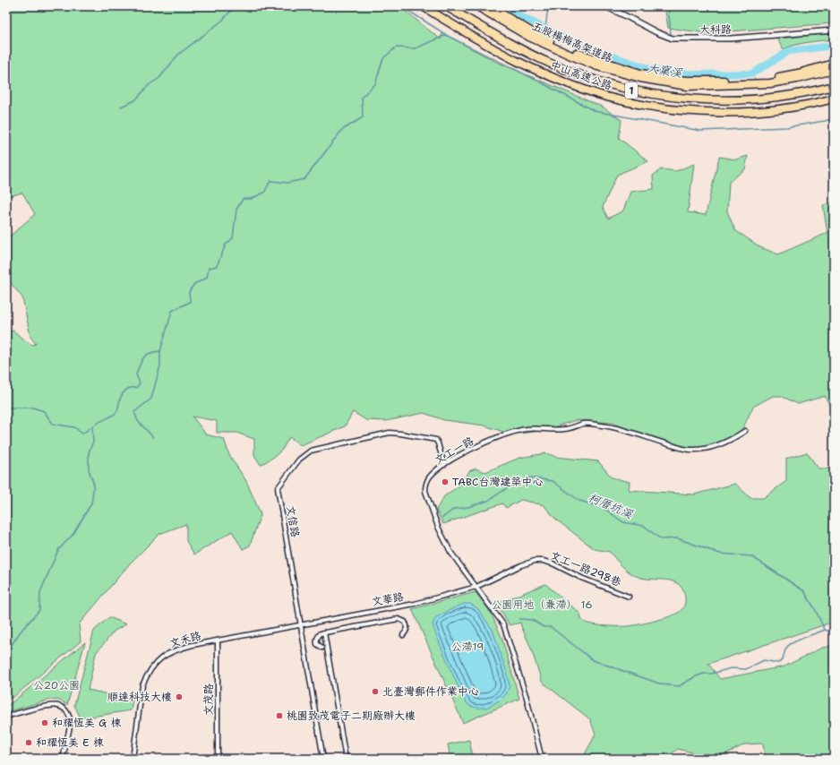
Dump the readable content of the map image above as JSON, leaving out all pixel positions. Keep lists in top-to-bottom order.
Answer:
{
  "streets": {
    "highway": ["五股楊梅高架道路", "中山高速公路", "1"],
    "street": [
      "大科路",
      "文工一路",
      "文信路",
      "文工一路298巷",
      "文華路",
      "文禾路",
      "文茂路"
    ]
  },
  "crossings": [
    ["文工一路", "文信路"],
    ["文工一路", "文工一路298巷"],
    ["文工一路", "文華路"],
    ["文信路", "文華路"],
    ["文信路", "文禾路"],
    ["文工一路298巷", "文華路"],
    ["文華路", "文禾路"],
    ["文禾路", "文茂路"]
  ],
  "water": ["大窠溪", "柯厝坑溪"],
  "parks": ["公園用地（兼滯） 16", "公滯19", "公20公園"],
  "places": [
    "TABC台灣建築中心",
    "北臺灣郵件作業中心",
    "順達科技大樓",
    "桃園致茂電子二期廠辦大樓",
    "和耀恆美 G 棟",
    "和耀恆美 E 棟"
  ]
}
